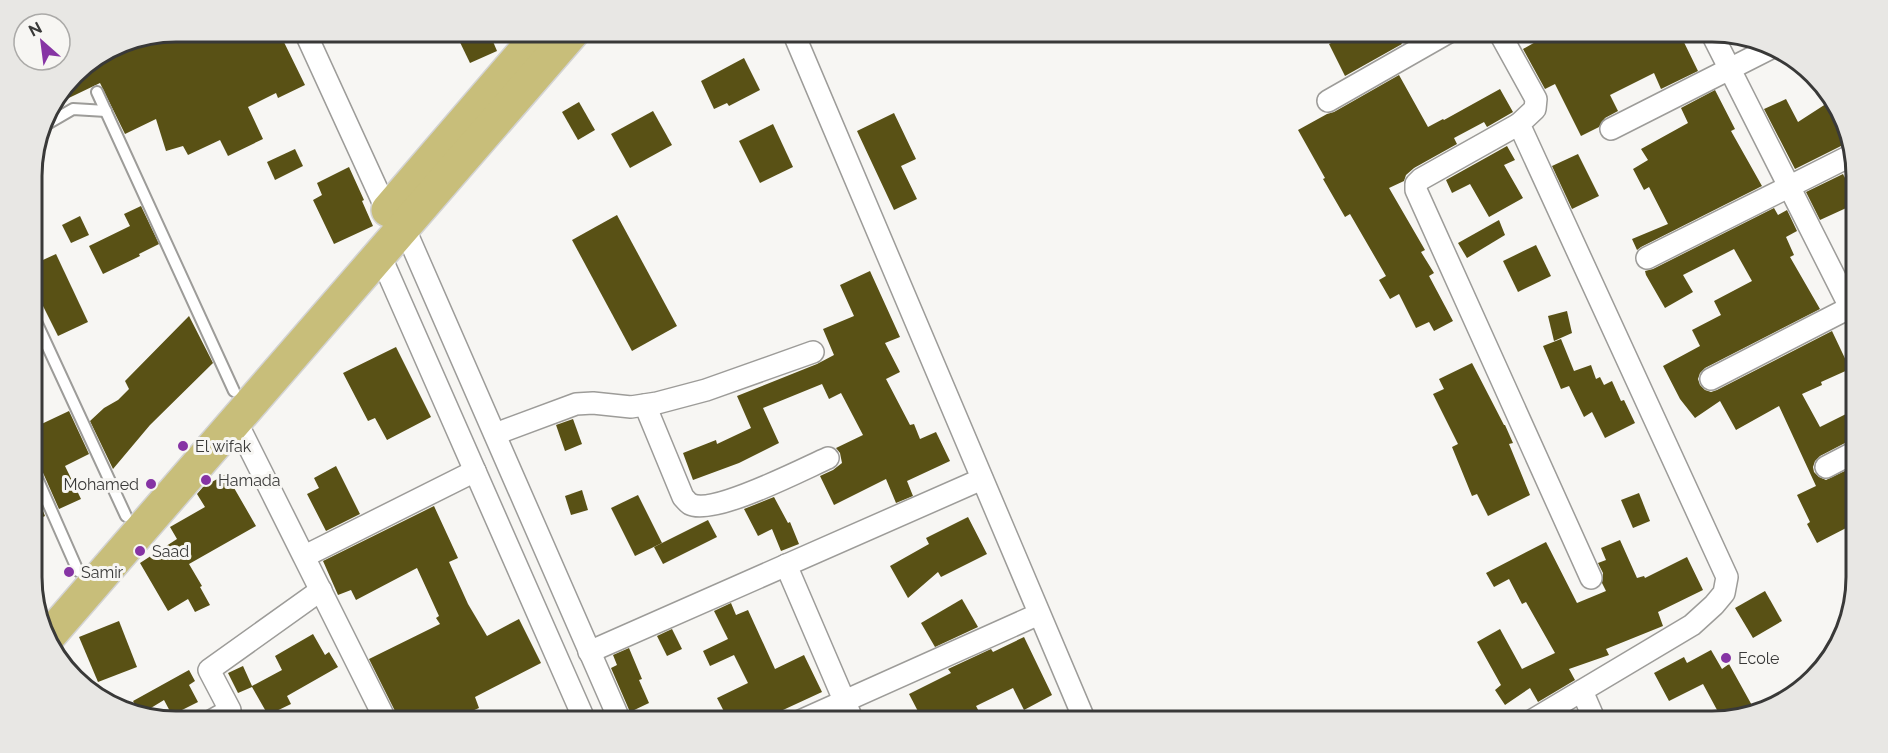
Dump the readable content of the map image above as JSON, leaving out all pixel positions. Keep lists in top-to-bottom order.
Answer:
{
  "places": [
    "El wifak",
    "Hamada",
    "Mohamed",
    "Saad",
    "Samir",
    "Ecole"
  ],
  "north": "top left"
}
